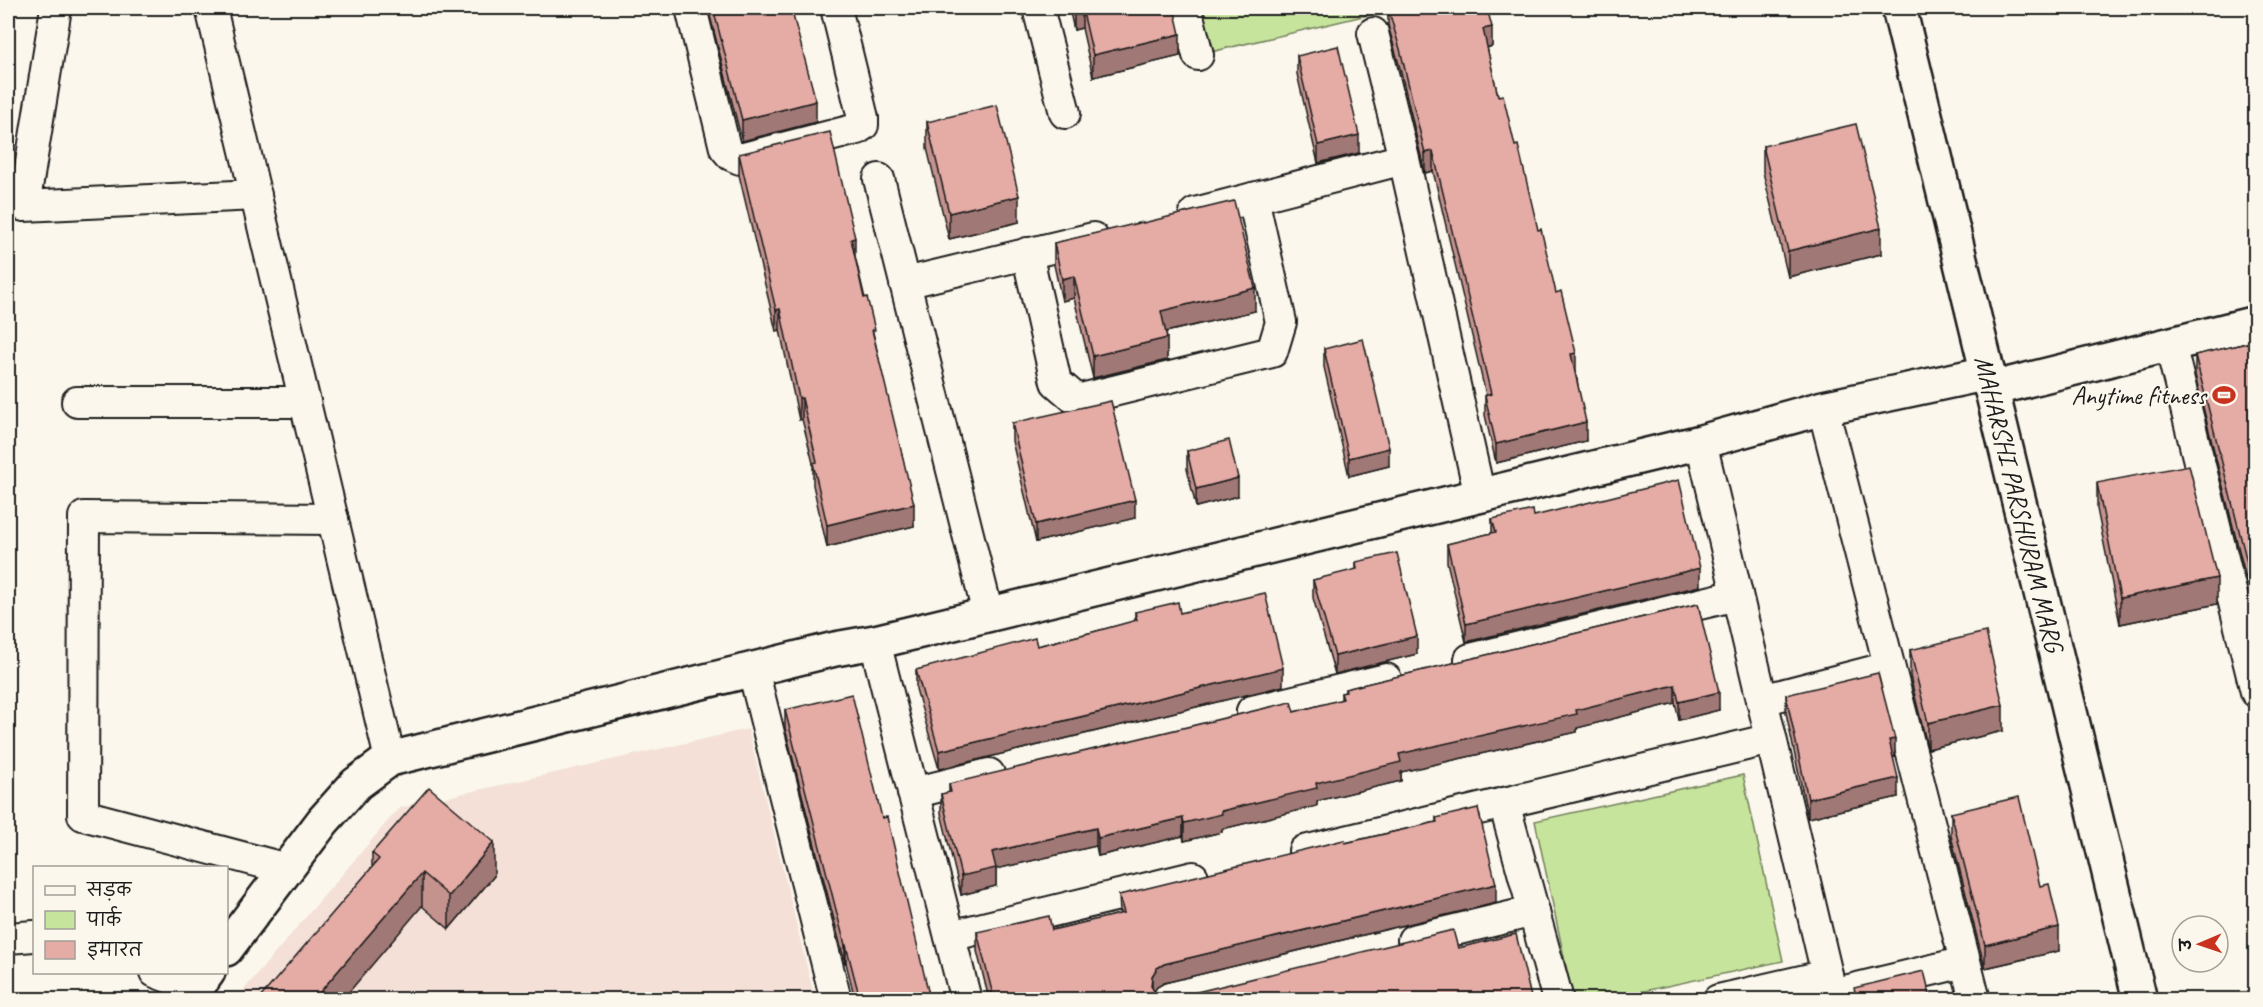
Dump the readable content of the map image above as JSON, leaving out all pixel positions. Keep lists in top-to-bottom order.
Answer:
{
  "streets": {
    "street": ["MAHARSHI PARSHURAM MARG"]
  },
  "places": {
    "sports": ["Anytime fitness"]
  },
  "legend": ["सड़क", "पार्क", "इमारत"],
  "north": "left"
}
